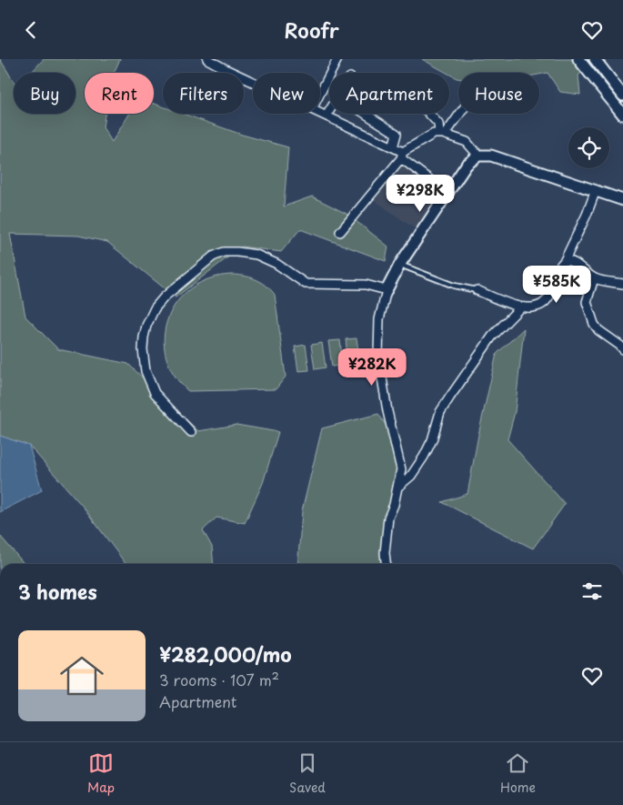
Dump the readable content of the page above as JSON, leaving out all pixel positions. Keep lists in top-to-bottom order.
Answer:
{
  "page": {
    "header": "Roofr",
    "chip": [
      "Buy",
      "Rent",
      "Filters",
      "New",
      "Apartment",
      "House"
    ],
    "price": ["¥298K", "¥585K", "¥282K"],
    "heading": "3 homes",
    "list": [
      {
        "name": "¥282,000/mo",
        "note": "3 rooms · 107 m² · Apartment"
      }
    ],
    "tabs": ["Map", "Saved", "Home"]
  }
}
